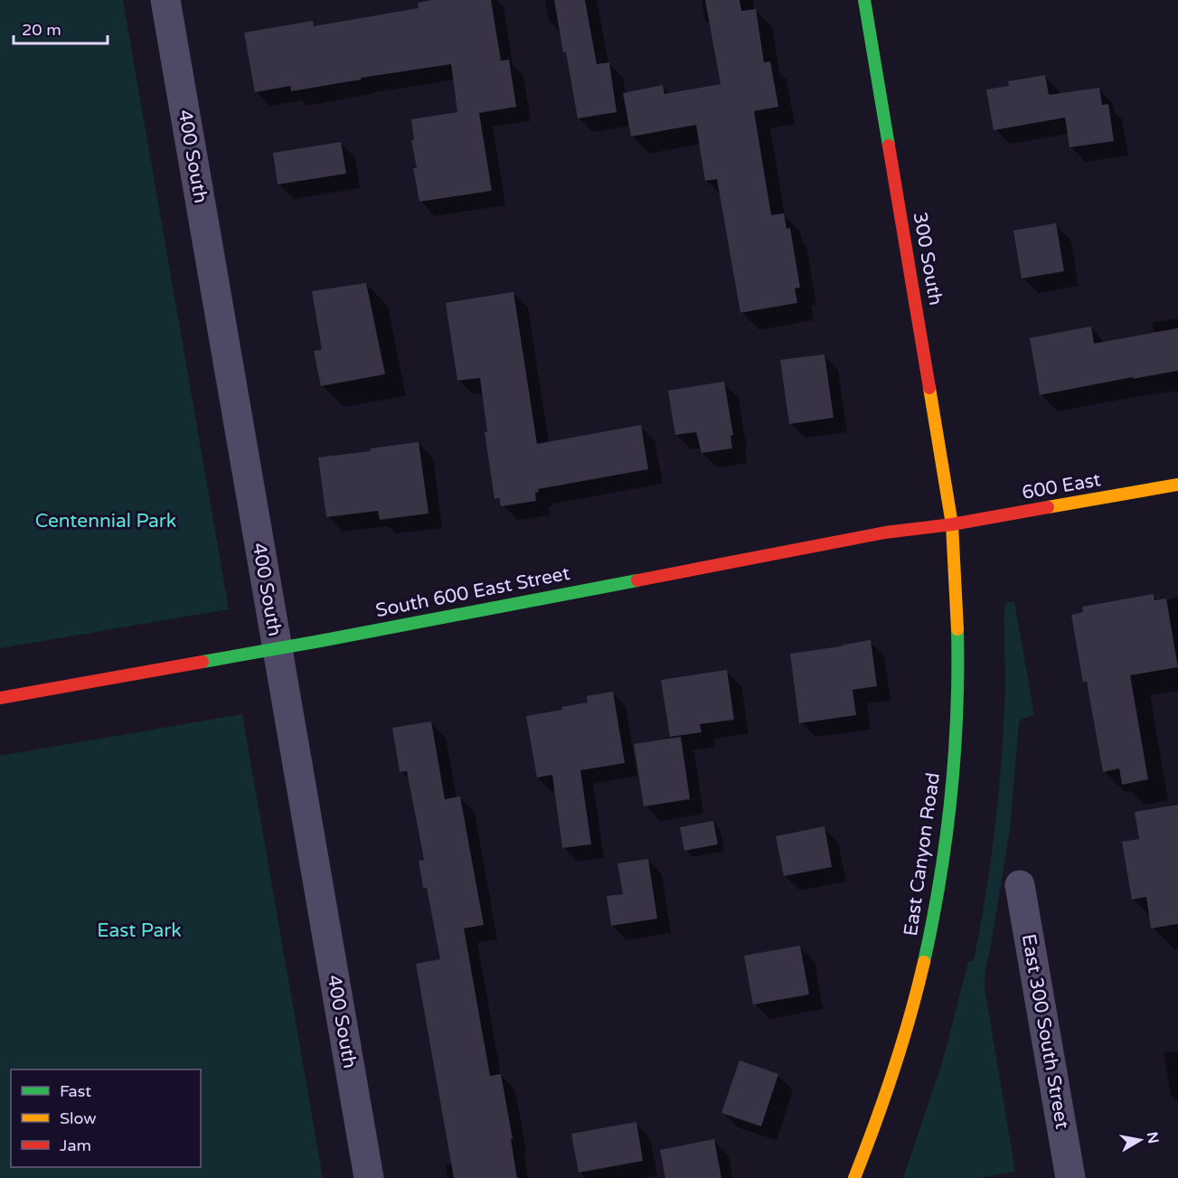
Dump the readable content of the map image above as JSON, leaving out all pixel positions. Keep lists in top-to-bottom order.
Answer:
{
  "streets": {
    "street": [
      "400 South",
      "300 South",
      "600 East",
      "South 600 East Street",
      "East Canyon Road",
      "East 300 South Street"
    ]
  },
  "crossings": [
    ["400 South", "South 600 East Street"],
    ["300 South", "600 East"],
    ["300 South", "South 600 East Street"],
    ["300 South", "East Canyon Road"],
    ["600 East", "South 600 East Street"],
    ["600 East", "East Canyon Road"],
    ["South 600 East Street", "East Canyon Road"]
  ],
  "parks": ["Centennial Park", "East Park"],
  "legend": ["Fast", "Slow", "Jam"],
  "scale_bar": "20 m",
  "north": "right"
}
